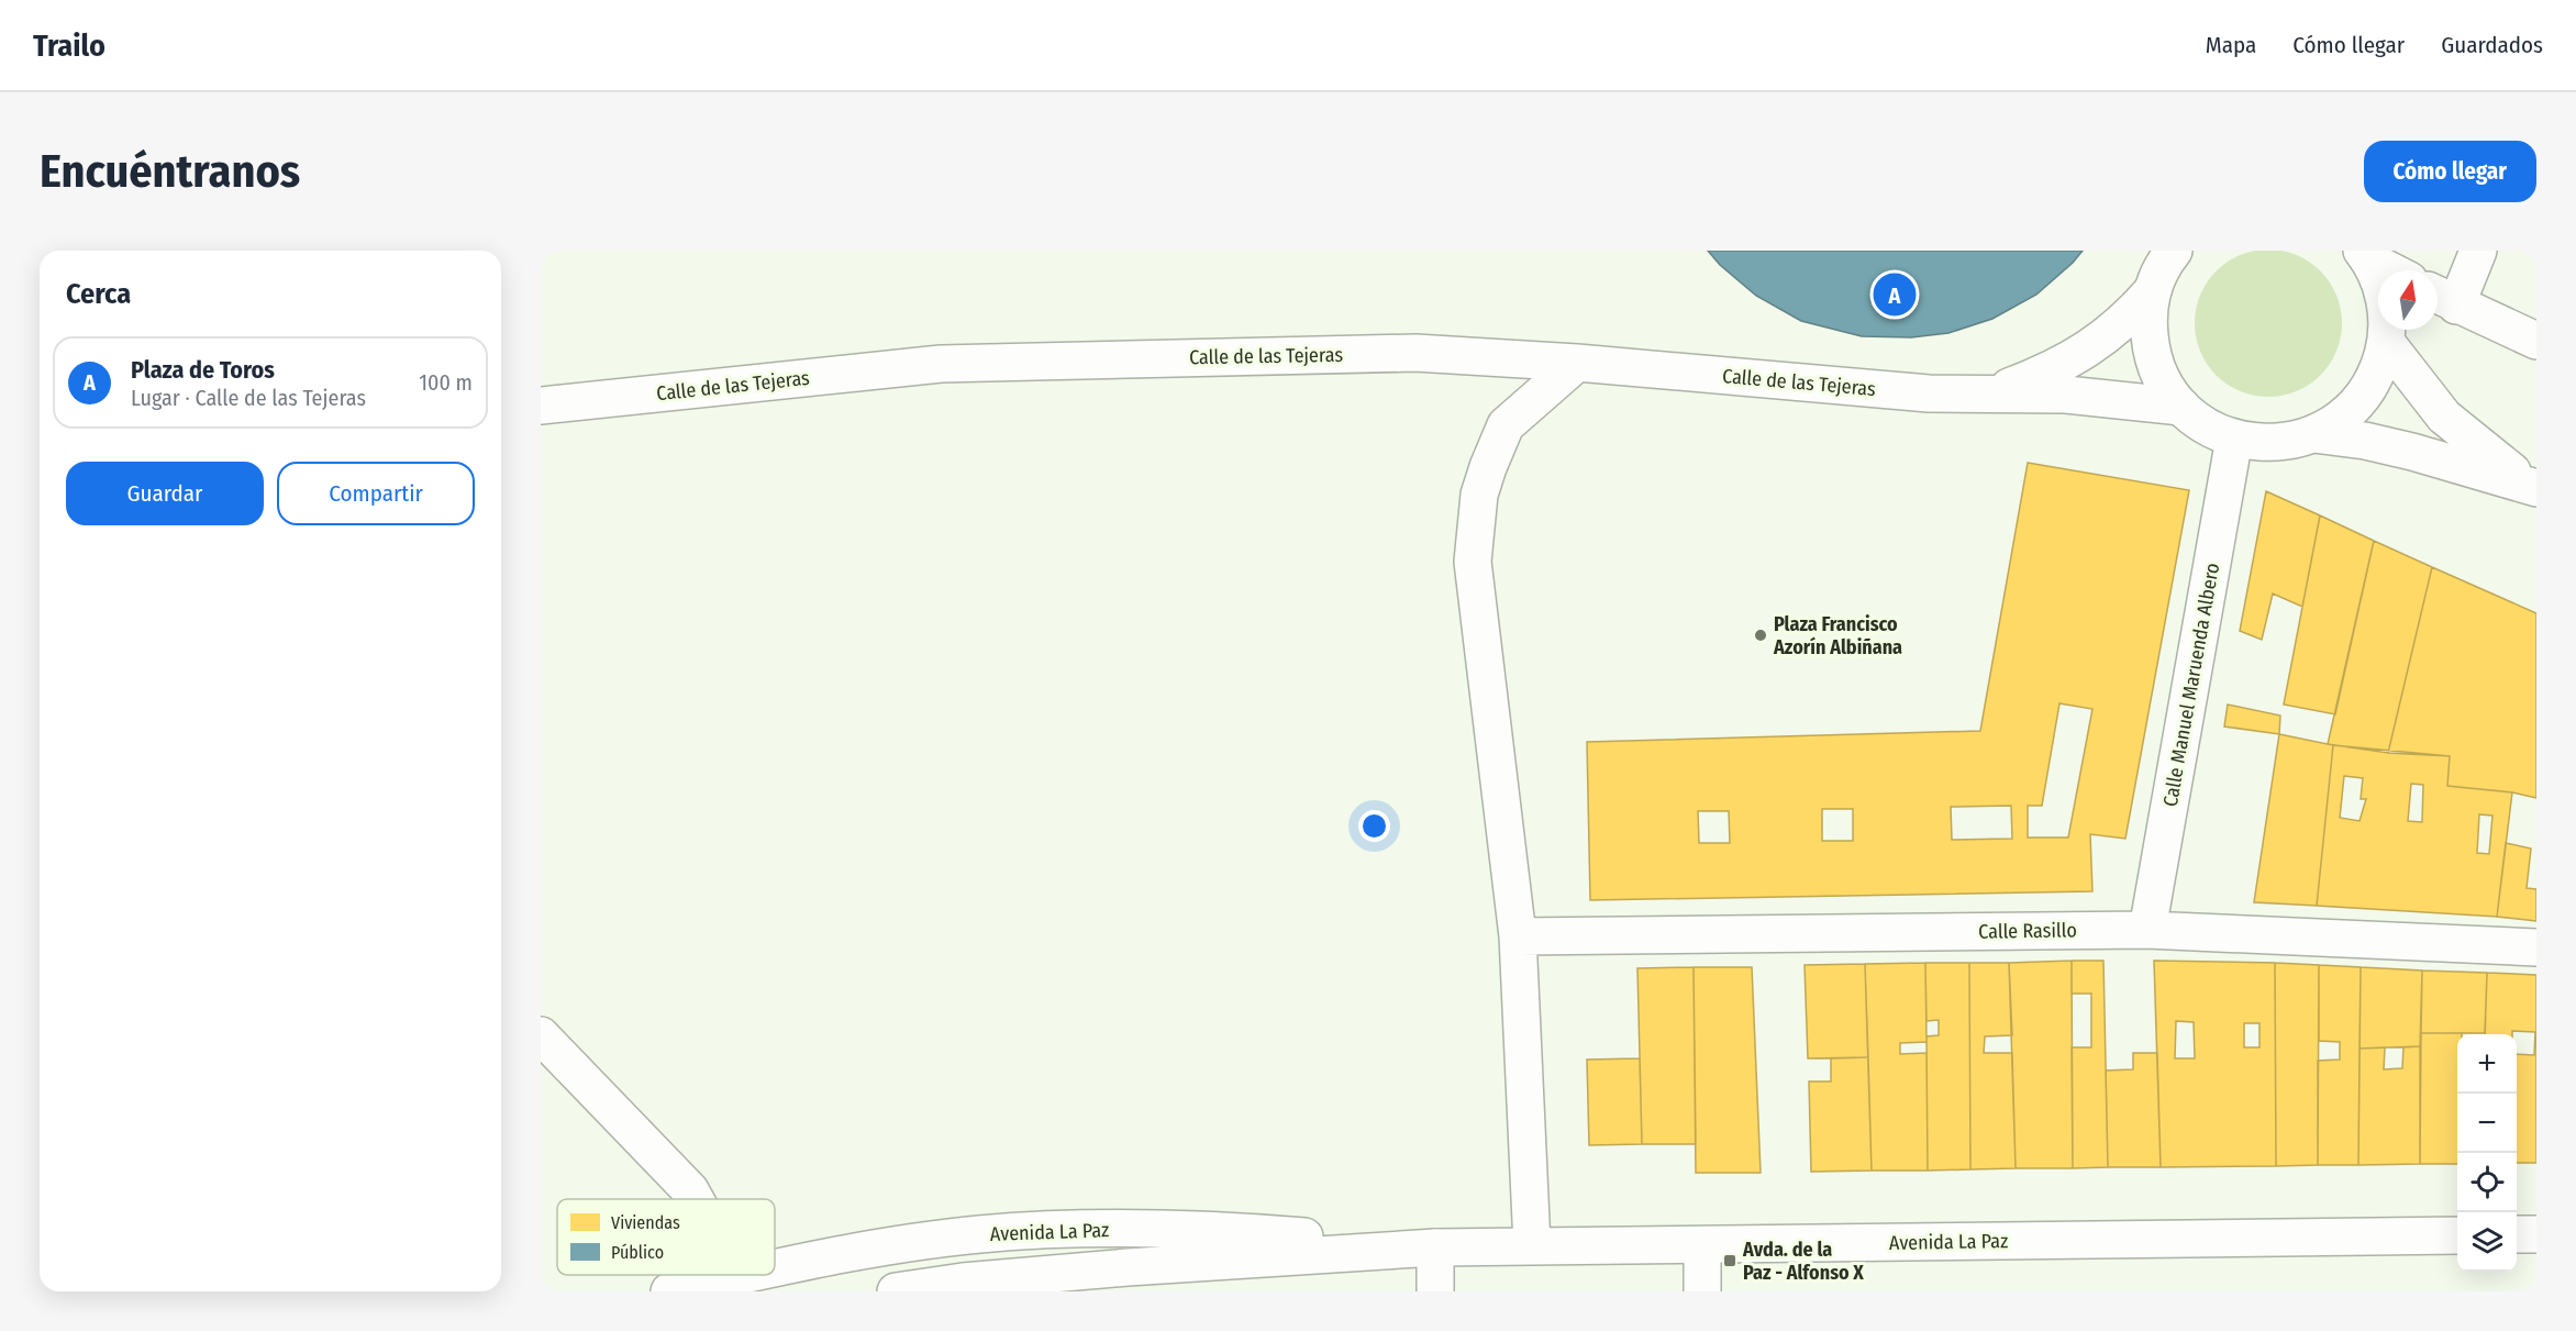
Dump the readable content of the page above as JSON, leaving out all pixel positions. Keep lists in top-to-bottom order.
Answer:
{
  "streets": {
    "street": [
      "Calle de las Tejeras",
      "Calle Manuel Maruenda Albero",
      "Calle Rasillo",
      "Avenida La Paz"
    ]
  },
  "crossings": [
    ["Calle Manuel Maruenda Albero", "Calle Rasillo"]
  ],
  "places": {
    "other": ["Plaza Francisco Azorín Albiñana"],
    "transit": ["Avda. de la Paz - Alfonso X"]
  },
  "legend": ["Viviendas", "Público"],
  "north": "top",
  "page": {
    "header": "Trailo",
    "nav": ["Mapa", "Cómo llegar", "Guardados"],
    "buttons": [
      "Cómo llegar",
      ["Guardar", "Compartir"]
    ],
    "title": "Encuéntranos",
    "heading": "Cerca",
    "pins": "A",
    "list": [
      {
        "mark": "A",
        "name": "Plaza de Toros",
        "note": "Lugar · Calle de las Tejeras",
        "value": "100 m"
      }
    ],
    "map_buttons": ["+", "−"]
  }
}
